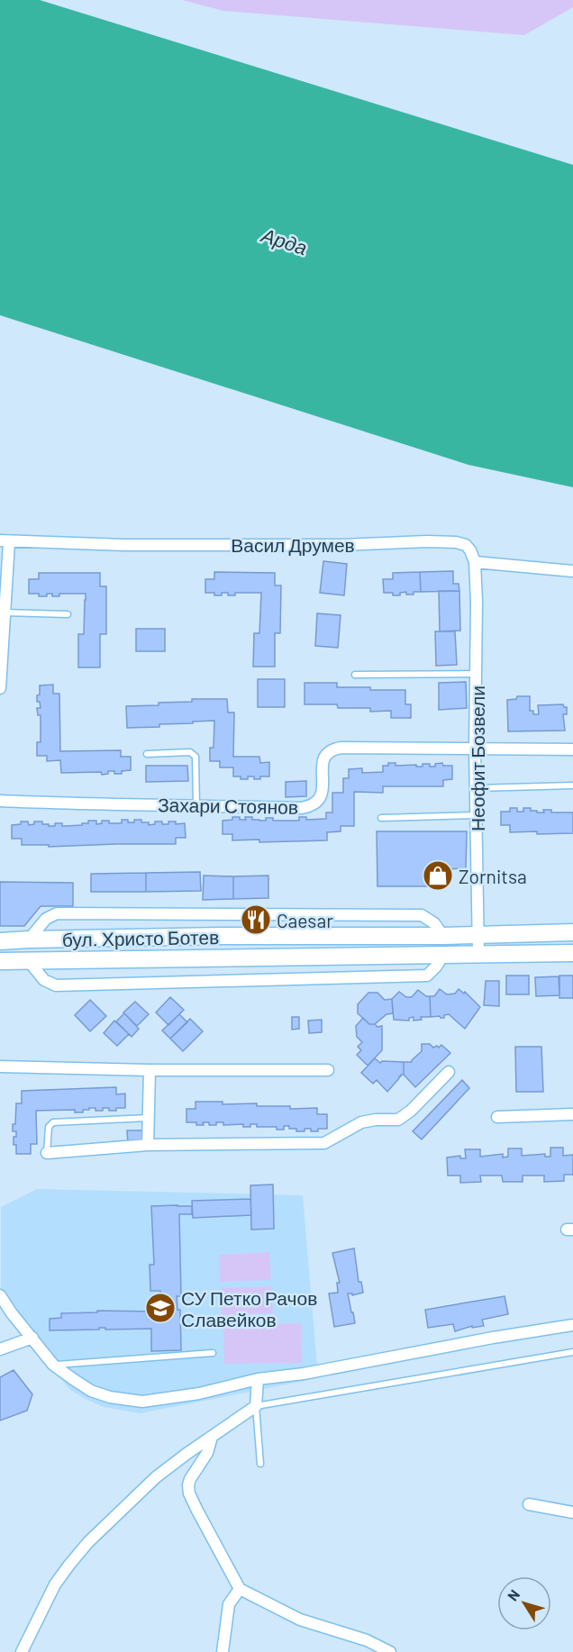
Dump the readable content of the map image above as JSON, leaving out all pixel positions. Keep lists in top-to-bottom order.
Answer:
{
  "streets": {
    "main road": ["бул. Христо Ботев"],
    "street": ["Васил Друмев", "Неофит Бозвели", "Захари Стоянов"]
  },
  "crossings": [
    ["Васил Друмев", "Неофит Бозвели"],
    ["Неофит Бозвели", "Захари Стоянов"],
    ["Неофит Бозвели", "бул. Христо Ботев"]
  ],
  "water": ["Арда"],
  "places": {
    "shop": ["Zornitsa"],
    "restaurant": ["Caesar"],
    "school or university": ["СУ Петко Рачов Славейков"]
  },
  "north": "top left"
}
